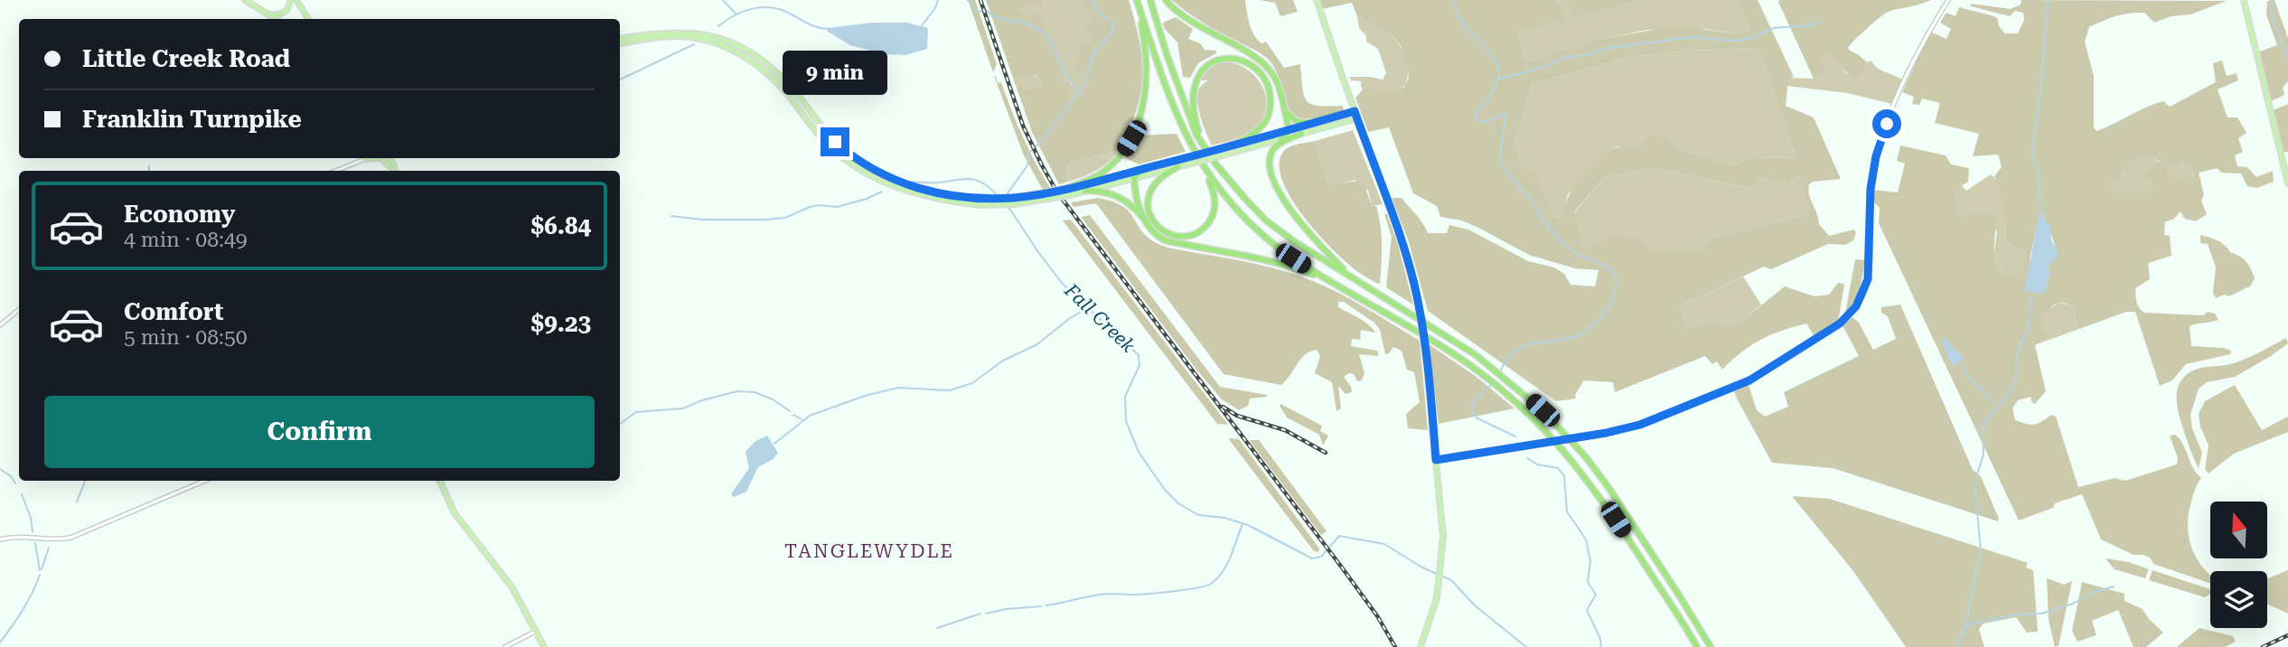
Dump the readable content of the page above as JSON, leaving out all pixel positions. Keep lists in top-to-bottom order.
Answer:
{
  "districts": ["TANGLEWYDLE"],
  "water": ["Fall Creek"],
  "north": "top",
  "page": {
    "banner": ["Little Creek Road", "Franklin Turnpike"],
    "bubble": "9 min",
    "list": [
      {
        "name": "Economy",
        "note": "4 min · 08:49",
        "value": "$6.84"
      },
      {
        "name": "Comfort",
        "note": "5 min · 08:50",
        "value": "$9.23"
      }
    ],
    "buttons": "Confirm"
  }
}
